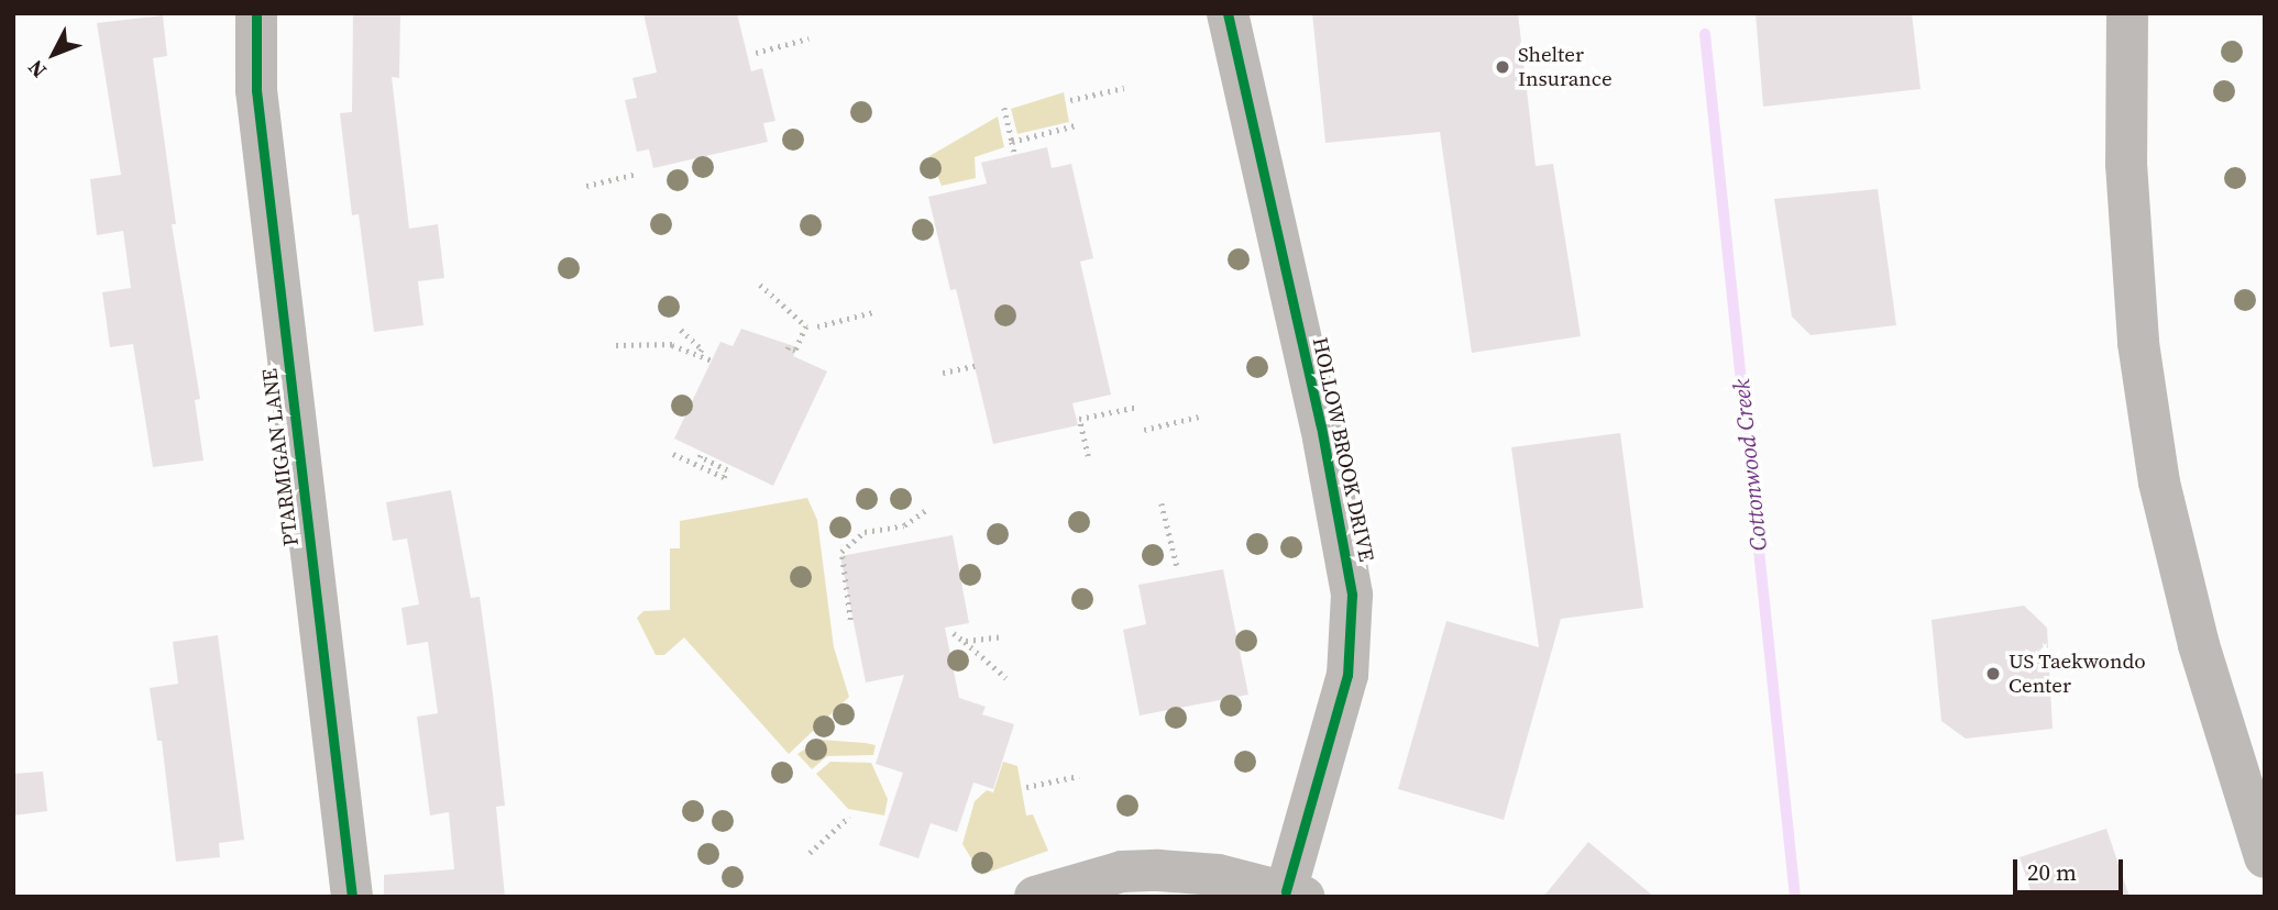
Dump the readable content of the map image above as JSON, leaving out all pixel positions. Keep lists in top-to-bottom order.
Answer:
{
  "streets": {
    "main road": ["HOLLOW BROOK DRIVE", "PTARMIGAN LANE"]
  },
  "water": ["Cottonwood Creek"],
  "places": ["Shelter Insurance", "US Taekwondo Center"],
  "scale_bar": "20 m",
  "north": "bottom left"
}
